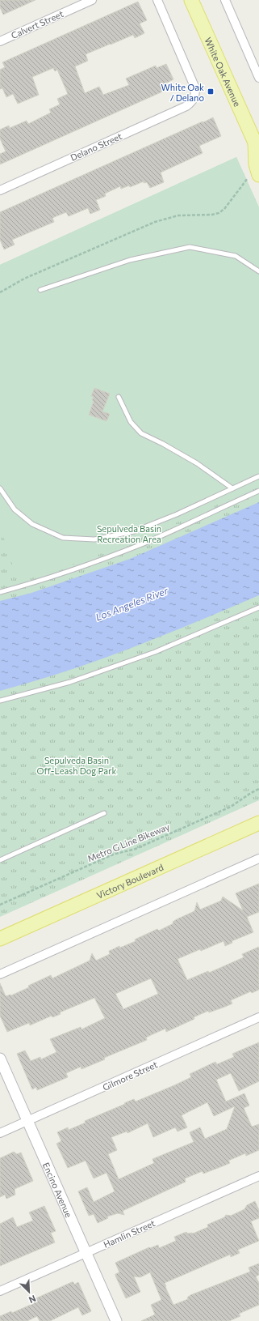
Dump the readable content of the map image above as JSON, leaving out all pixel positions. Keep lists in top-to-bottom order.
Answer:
{
  "streets": {
    "main road": ["White Oak Avenue", "Victory Boulevard"],
    "street": [
      "Calvert Street",
      "Delano Street",
      "Gilmore Street",
      "Encino Avenue",
      "Hamlin Street"
    ],
    "path": ["Metro G Line Bikeway"]
  },
  "crossings": [
    ["Gilmore Street", "Encino Avenue"],
    ["Encino Avenue", "Hamlin Street"]
  ],
  "water": ["Los Angeles River"],
  "parks": ["Sepulveda Basin Recreation Area", "Sepulveda Basin Off-Leash Dog Park"],
  "places": {
    "transit": ["White Oak / Delano"]
  },
  "north": "bottom right"
}
